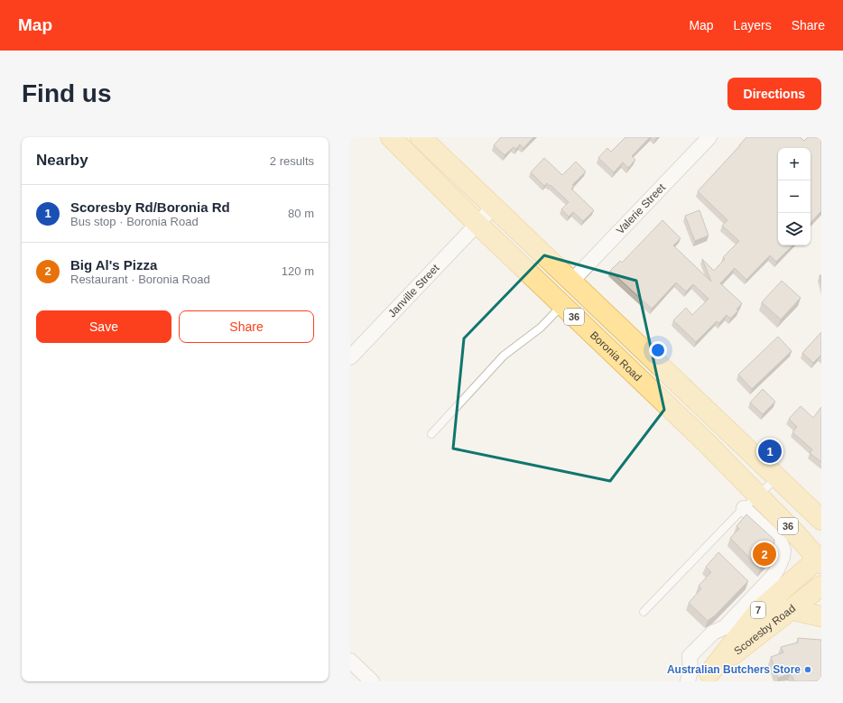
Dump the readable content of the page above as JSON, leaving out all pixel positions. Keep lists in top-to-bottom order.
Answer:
{
  "streets": {
    "main road": [
      "36",
      "Boronia Road",
      "7",
      "Scoresby Road"
    ],
    "street": ["Valerie Street", "Janville Street"]
  },
  "crossings": [
    ["Valerie Street", "36"],
    ["Janville Street", "36"],
    ["Janville Street", "Boronia Road"],
    ["Boronia Road", "Scoresby Road"]
  ],
  "places": ["Australian Butchers Store"],
  "page": {
    "header": "Map",
    "nav": ["Map", "Layers", "Share"],
    "buttons": [
      "Directions",
      ["Save", "Share"]
    ],
    "title": "Find us",
    "heading": ["Nearby", "2 results"],
    "map_buttons": ["+", "−"],
    "list": [
      {
        "mark": "1",
        "name": "Scoresby Rd/Boronia Rd",
        "note": "Bus stop · Boronia Road",
        "value": "80 m"
      },
      {
        "mark": "2",
        "name": "Big Al's Pizza",
        "note": "Restaurant · Boronia Road",
        "value": "120 m"
      }
    ],
    "pins": ["1", "2"]
  }
}
